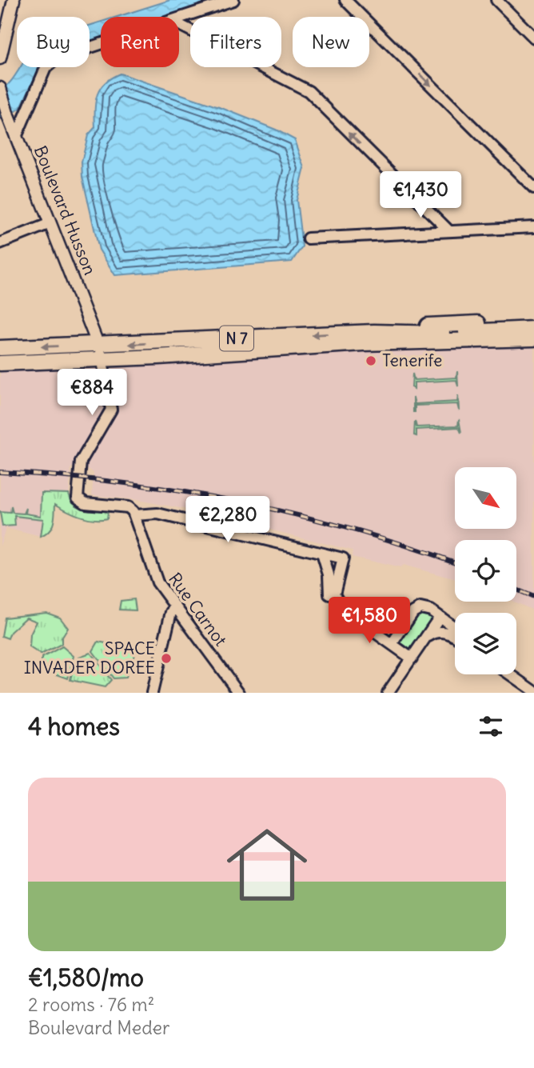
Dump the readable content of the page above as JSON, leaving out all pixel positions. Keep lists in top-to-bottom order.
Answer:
{
  "streets": {
    "main road": ["N 7"],
    "street": ["Boulevard Husson", "Rue Carnot"]
  },
  "crossings": [
    ["Boulevard Husson", "N 7"]
  ],
  "places": ["Tenerife", "SPACE INVADER DOREE"],
  "north": "bottom right",
  "page": {
    "chip": [
      "Buy",
      "Rent",
      "Filters",
      "New"
    ],
    "price": [
      "€1,430",
      "€884",
      "€2,280",
      "€1,580"
    ],
    "heading": "4 homes",
    "list": [
      {
        "name": "€1,580/mo",
        "note": "2 rooms · 76 m² · Boulevard Meder"
      }
    ]
  }
}
